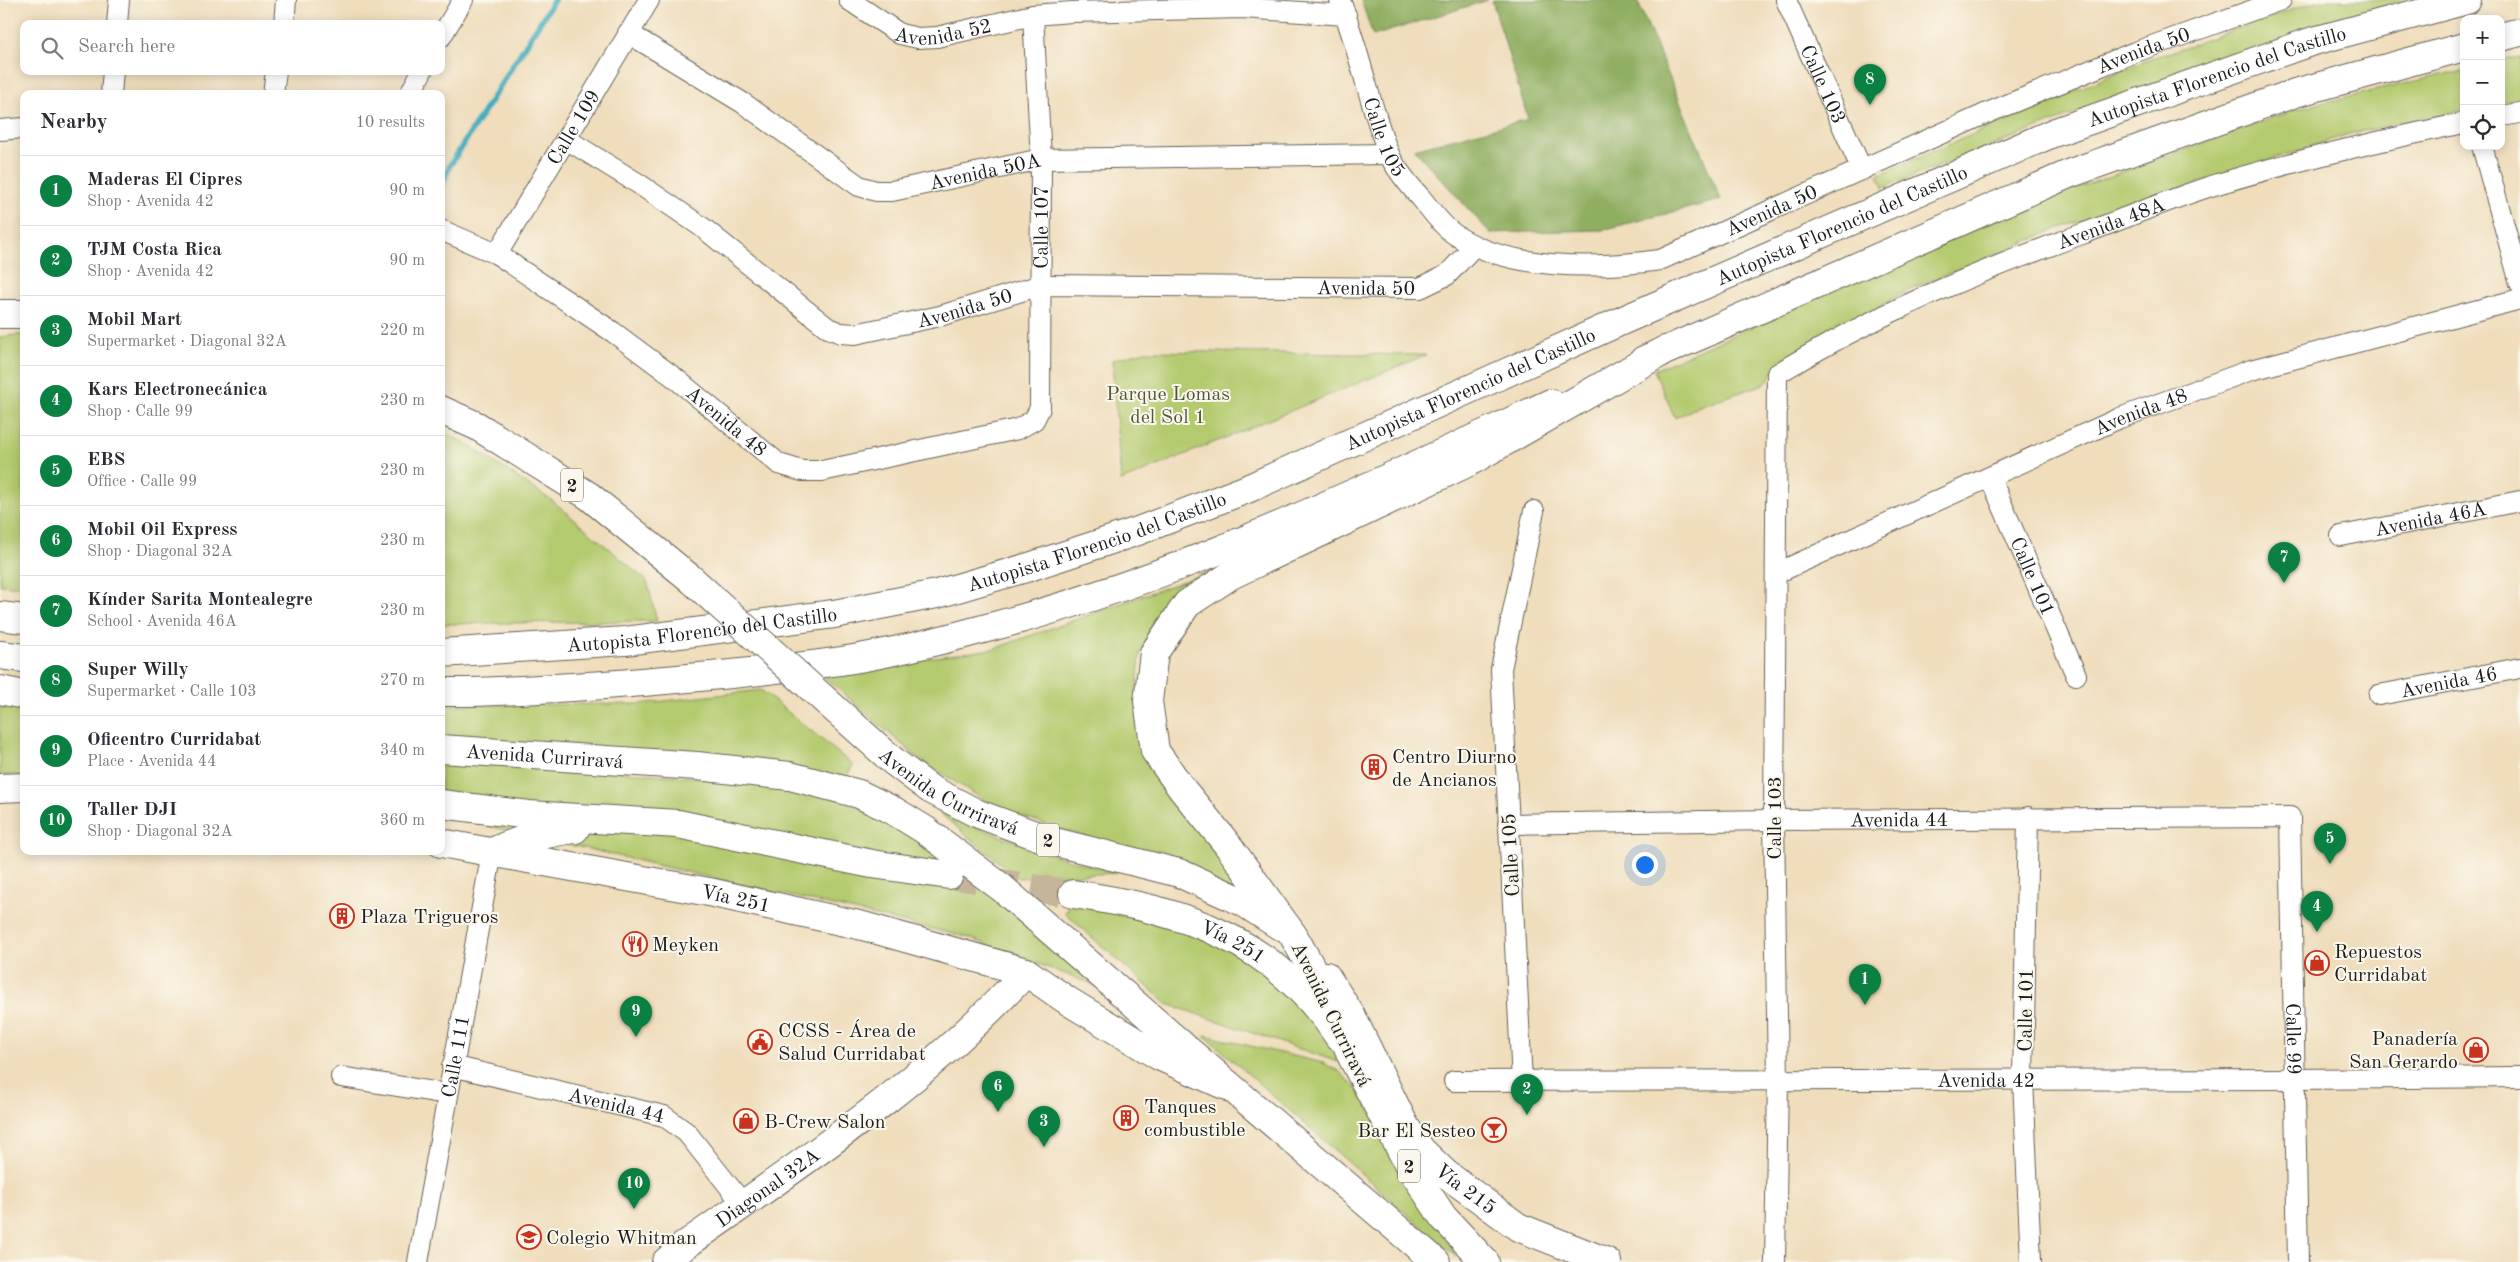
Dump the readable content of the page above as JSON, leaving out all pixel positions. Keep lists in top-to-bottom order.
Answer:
{
  "streets": {
    "main road": [
      "Autopista Florencio del Castillo",
      "2",
      "Avenida Curriravá",
      "Vía 251",
      "Diagonal 32A",
      "Vía 215"
    ],
    "street": [
      "Avenida 52",
      "Avenida 50",
      "Calle 103",
      "Calle 109",
      "Calle 105",
      "Avenida 50A",
      "Avenida 48A",
      "Calle 107",
      "Avenida 48",
      "Avenida 46A",
      "Calle 101",
      "Avenida 46",
      "Avenida 44",
      "Calle 99",
      "Calle 111",
      "Avenida 42"
    ]
  },
  "crossings": [
    ["Avenida 52", "Calle 105"],
    ["Avenida 52", "Calle 107"],
    ["Avenida 50", "Calle 103"],
    ["Avenida 50", "Calle 109"],
    ["Avenida 50", "Calle 105"],
    ["Avenida 50", "Calle 107"],
    ["Calle 103", "Avenida 48A"],
    ["Calle 103", "Avenida 48"],
    ["Calle 103", "Avenida 44"],
    ["Calle 103", "Avenida 42"],
    ["Calle 109", "Avenida 50A"],
    ["Calle 109", "Avenida 48"],
    ["Calle 105", "Avenida 50A"],
    ["Calle 105", "Avenida 44"],
    ["Calle 105", "Avenida 42"],
    ["Avenida 50A", "Calle 107"],
    ["Calle 107", "Avenida 48"],
    ["Avenida 48", "Calle 101"],
    ["Calle 101", "Avenida 44"],
    ["Calle 101", "Avenida 42"],
    ["Avenida Curriravá", "Vía 251"],
    ["Avenida Curriravá", "Vía 215"],
    ["Avenida 44", "Calle 99"],
    ["Avenida 44", "Calle 111"],
    ["Avenida 44", "Diagonal 32A"],
    ["Vía 251", "Calle 111"],
    ["Vía 251", "Diagonal 32A"],
    ["Calle 99", "Avenida 42"]
  ],
  "parks": ["Parque Lomas del Sol 1"],
  "places": {
    "building": ["Centro Diurno de Ancianos", "Plaza Trigueros", "Tanques combustible"],
    "restaurant": ["Meyken"],
    "shop": ["Repuestos Curridabat", "Panadería San Gerardo", "B-Crew Salon"],
    "public building": ["CCSS - Área de Salud Curridabat"],
    "bar": ["Bar El Sesteo"],
    "school or university": ["Colegio Whitman"]
  },
  "page": {
    "map_buttons": ["+", "−"],
    "search": "Search here",
    "pins": [
      "8",
      "7",
      "5",
      "4",
      "1",
      "9",
      "6",
      "2",
      "3",
      "10"
    ],
    "heading": ["Nearby", "10 results"],
    "list": [
      {
        "mark": "1",
        "name": "Maderas El Cipres",
        "note": "Shop · Avenida 42",
        "value": "90 m"
      },
      {
        "mark": "2",
        "name": "TJM Costa Rica",
        "note": "Shop · Avenida 42",
        "value": "90 m"
      },
      {
        "mark": "3",
        "name": "Mobil Mart",
        "note": "Supermarket · Diagonal 32A",
        "value": "220 m"
      },
      {
        "mark": "4",
        "name": "Kars Electronecánica",
        "note": "Shop · Calle 99",
        "value": "230 m"
      },
      {
        "mark": "5",
        "name": "EBS",
        "note": "Office · Calle 99",
        "value": "230 m"
      },
      {
        "mark": "6",
        "name": "Mobil Oil Express",
        "note": "Shop · Diagonal 32A",
        "value": "230 m"
      },
      {
        "mark": "7",
        "name": "Kínder Sarita Montealegre",
        "note": "School · Avenida 46A",
        "value": "230 m"
      },
      {
        "mark": "8",
        "name": "Super Willy",
        "note": "Supermarket · Calle 103",
        "value": "270 m"
      },
      {
        "mark": "9",
        "name": "Oficentro Curridabat",
        "note": "Place · Avenida 44",
        "value": "340 m"
      },
      {
        "mark": "10",
        "name": "Taller DJI",
        "note": "Shop · Diagonal 32A",
        "value": "360 m"
      }
    ]
  }
}
